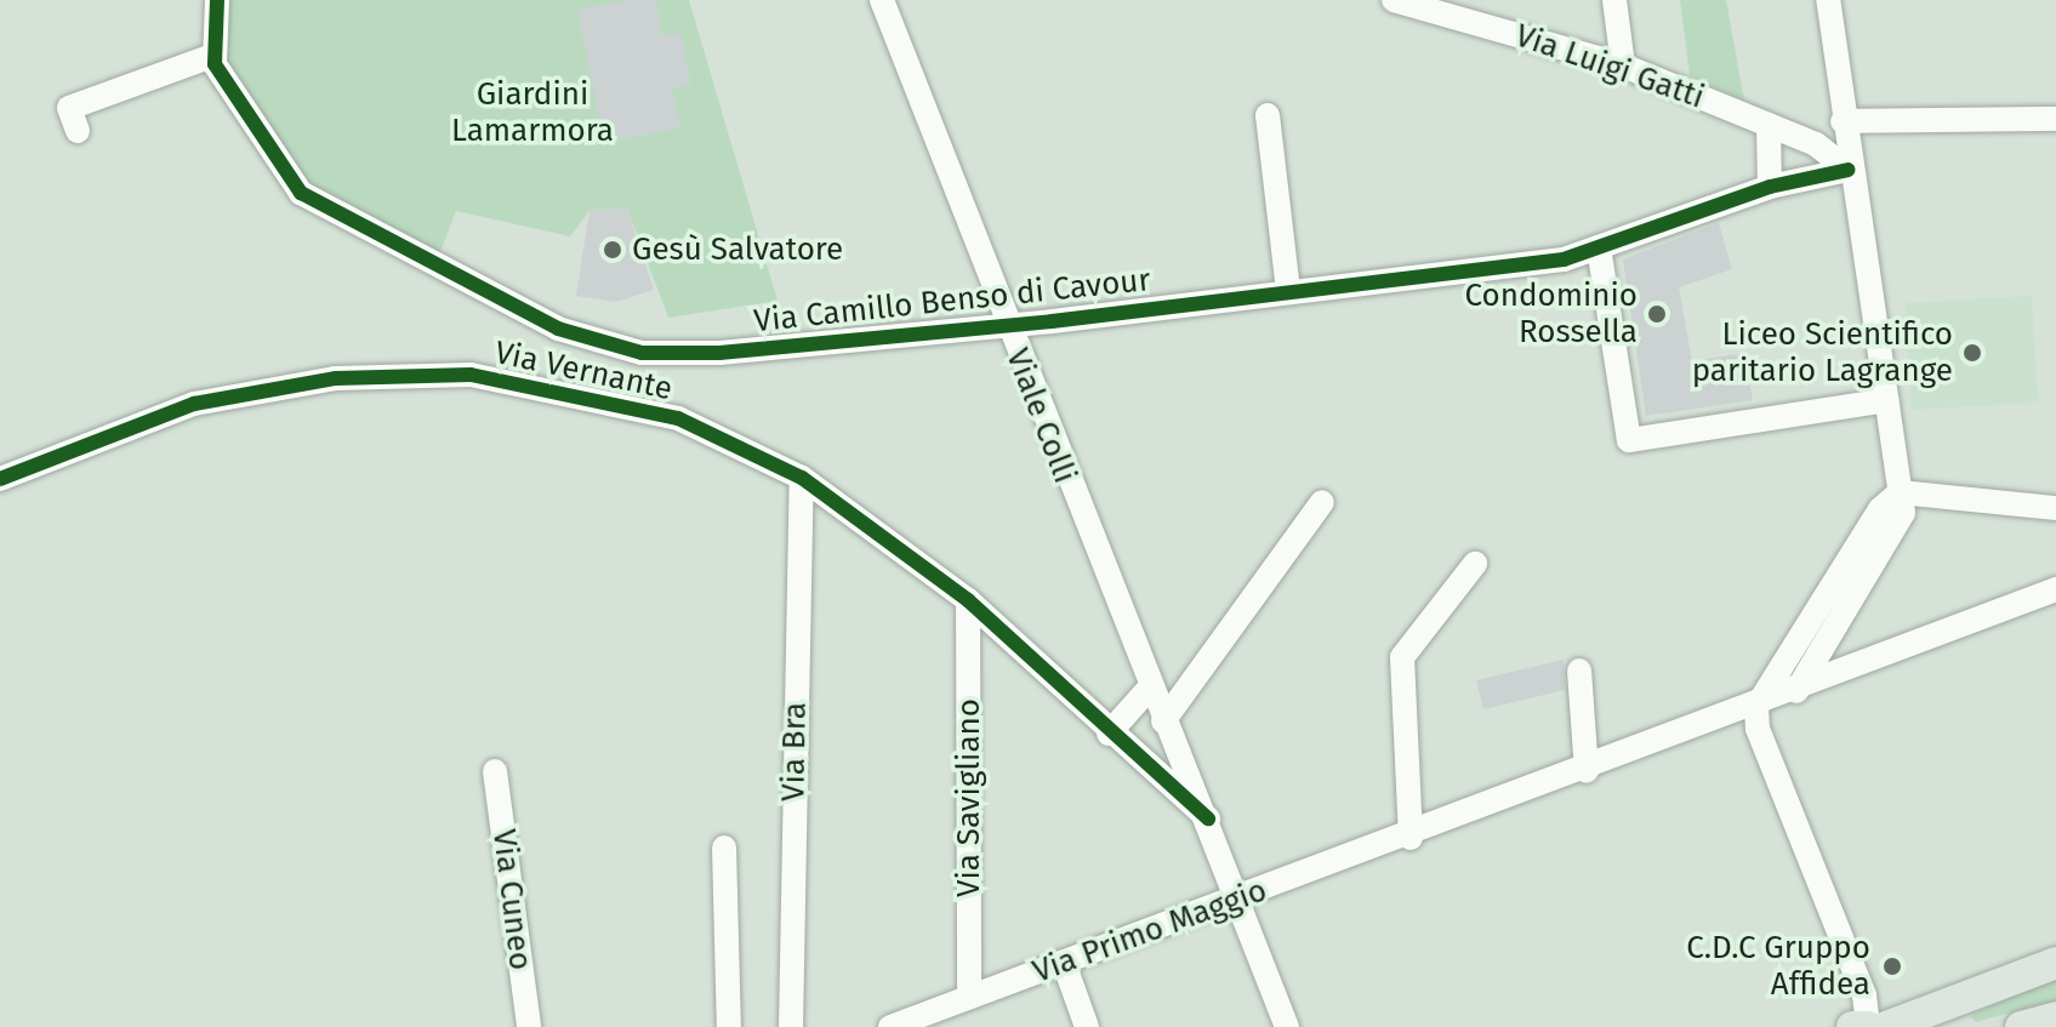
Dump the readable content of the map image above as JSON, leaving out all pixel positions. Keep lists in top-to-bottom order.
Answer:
{
  "streets": {
    "street": [
      "Via Luigi Gatti",
      "Via Camillo Benso di Cavour",
      "Via Vernante",
      "Viale Colli",
      "Via Bra",
      "Via Savigliano",
      "Via Cuneo",
      "Via Primo Maggio"
    ]
  },
  "crossings": [
    ["Via Luigi Gatti", "Via Camillo Benso di Cavour"],
    ["Via Camillo Benso di Cavour", "Viale Colli"],
    ["Via Vernante", "Viale Colli"],
    ["Via Vernante", "Via Bra"],
    ["Via Vernante", "Via Savigliano"],
    ["Viale Colli", "Via Primo Maggio"],
    ["Via Savigliano", "Via Primo Maggio"]
  ],
  "parks": ["Giardini Lamarmora"],
  "places": [
    "Gesù Salvatore",
    "Condominio Rossella",
    "Liceo Scientifico paritario Lagrange",
    "C.D.C Gruppo Affidea"
  ]
}
